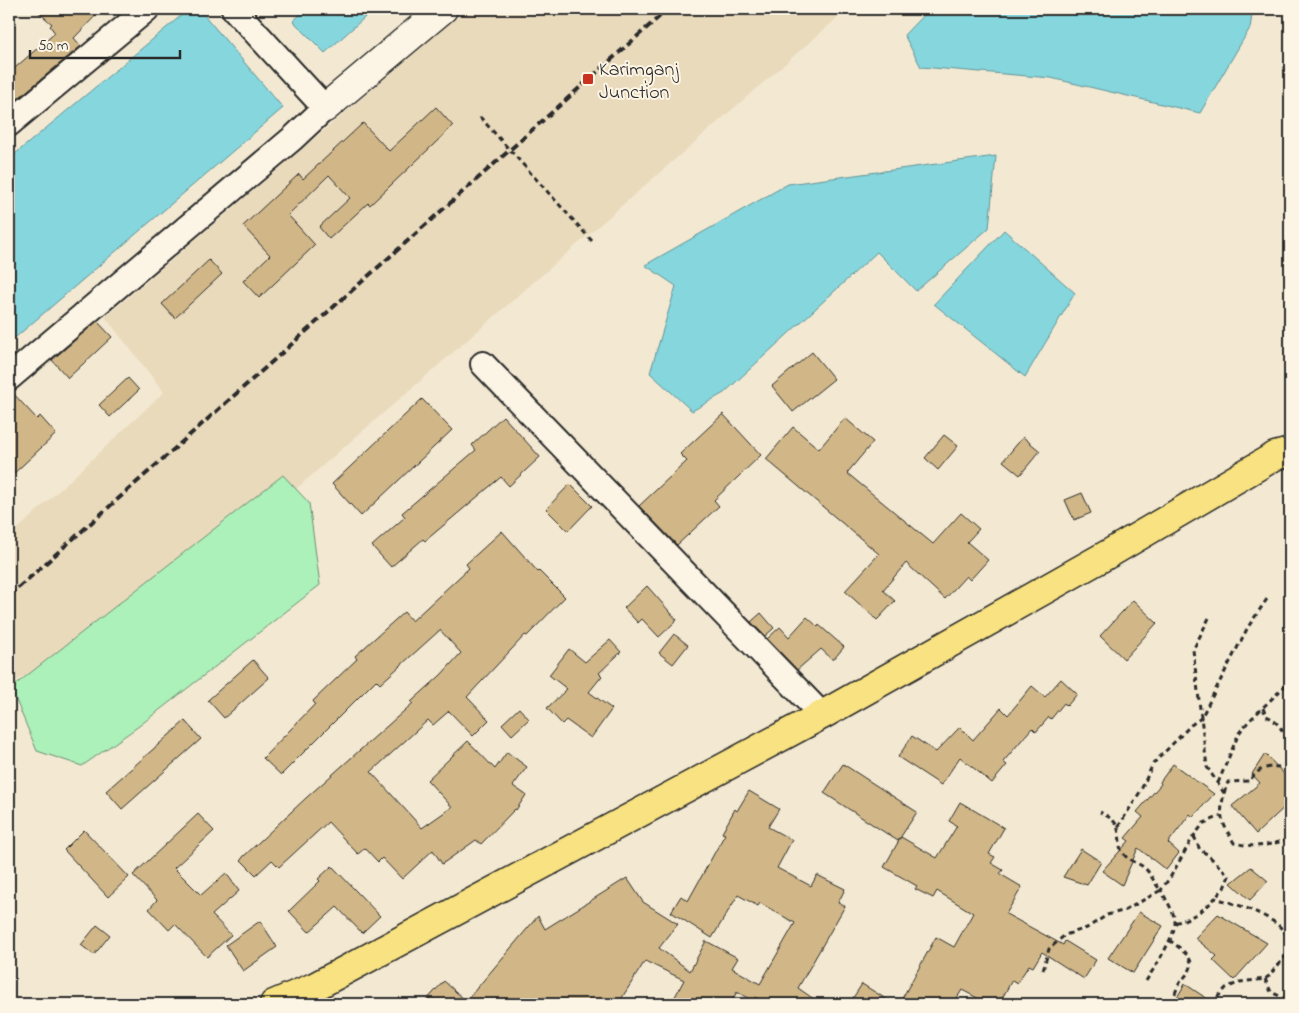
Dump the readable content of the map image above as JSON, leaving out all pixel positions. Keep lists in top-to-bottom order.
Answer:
{
  "places": {
    "transit": ["Karimganj Junction"]
  },
  "scale_bar": "50 m"
}
